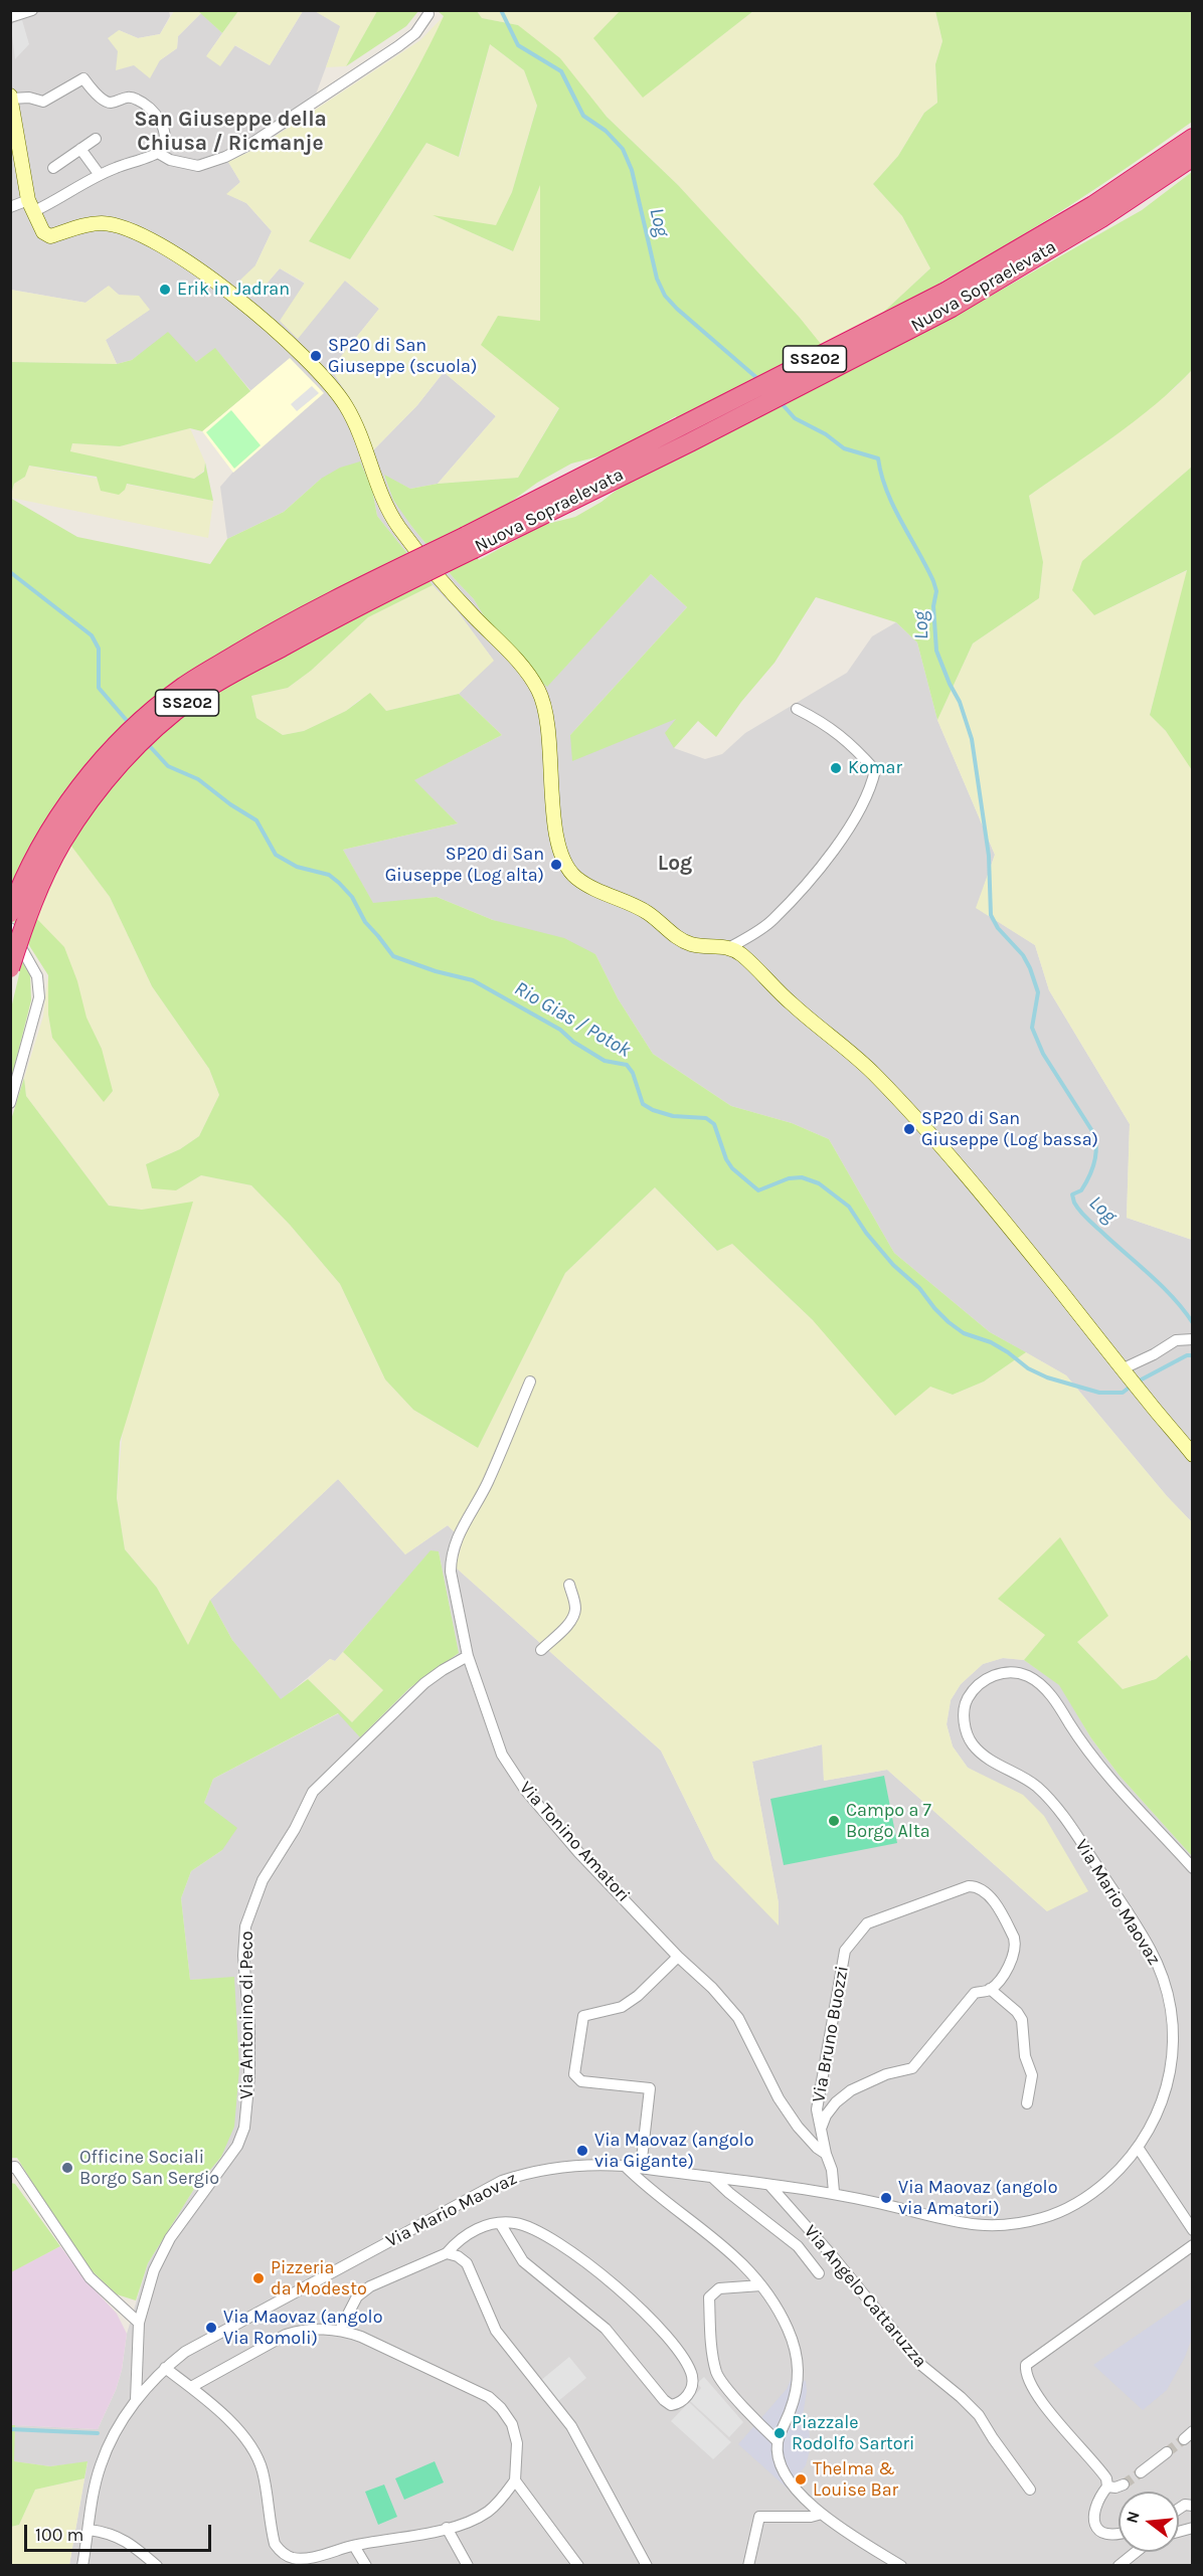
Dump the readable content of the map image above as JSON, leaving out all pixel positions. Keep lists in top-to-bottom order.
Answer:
{
  "streets": {
    "highway": ["Nuova Sopraelevata", "SS202"],
    "street": [
      "Via Tonino Amatori",
      "Via Mario Maovaz",
      "Via Antonino di Peco",
      "Via Bruno Buozzi",
      "Via Angelo Cattaruzza"
    ]
  },
  "crossings": [
    ["Via Tonino Amatori", "Via Antonino di Peco"],
    ["Via Tonino Amatori", "Via Bruno Buozzi"],
    ["Via Mario Maovaz", "Via Antonino di Peco"],
    ["Via Mario Maovaz", "Via Bruno Buozzi"],
    ["Via Mario Maovaz", "Via Angelo Cattaruzza"]
  ],
  "districts": ["San Giuseppe della Chiusa / Ricmanje", "Log"],
  "water": ["Log", "Rio Gias / Potok"],
  "places": [
    "Erik in Jadran",
    "SP20 di San Giuseppe (scuola)",
    "Komar",
    "SP20 di San Giuseppe (Log alta)",
    "SP20 di San Giuseppe (Log bassa)",
    "Campo a 7 Borgo Alta",
    "Via Maovaz (angolo via Gigante)",
    "Officine Sociali Borgo San Sergio",
    "Via Maovaz (angolo via Amatori)",
    "Pizzeria da Modesto",
    "Via Maovaz (angolo Via Romoli)",
    "Piazzale Rodolfo Sartori",
    "Thelma & Louise Bar"
  ],
  "scale_bar": "100 m",
  "north": "left"
}
